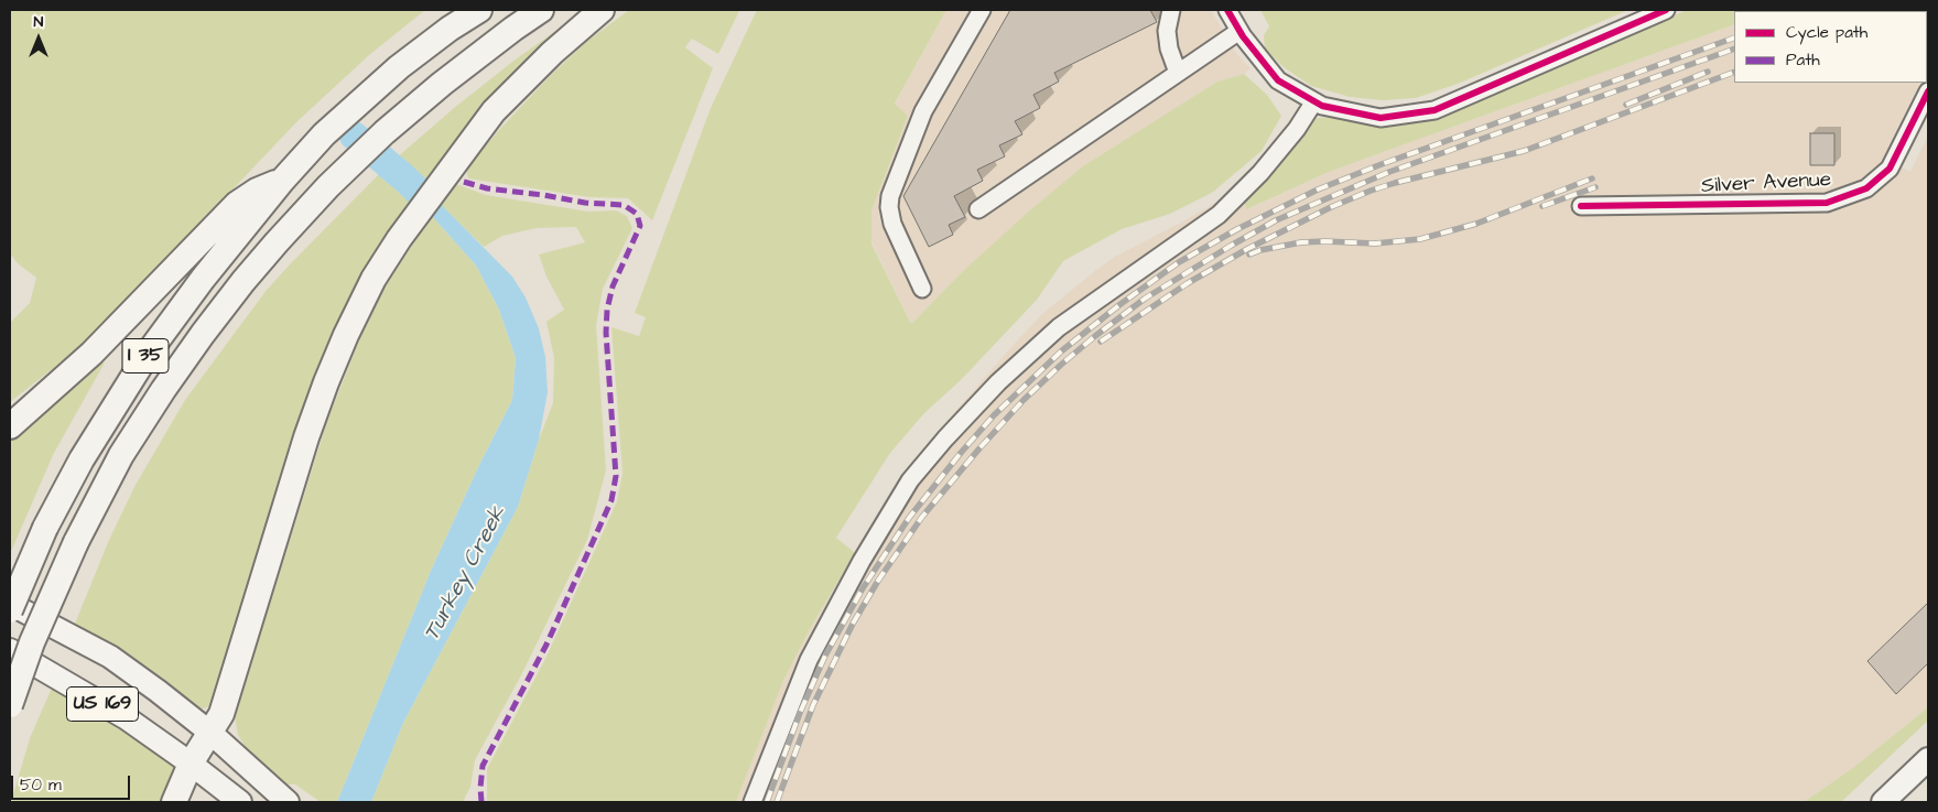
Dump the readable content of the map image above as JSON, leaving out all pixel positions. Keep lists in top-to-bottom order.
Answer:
{
  "streets": {
    "highway": ["I 35"],
    "main road": ["US 169"],
    "street": ["Silver Avenue"]
  },
  "water": ["Turkey Creek"],
  "legend": ["Cycle path", "Path"],
  "scale_bar": "50 m",
  "north": "top"
}
